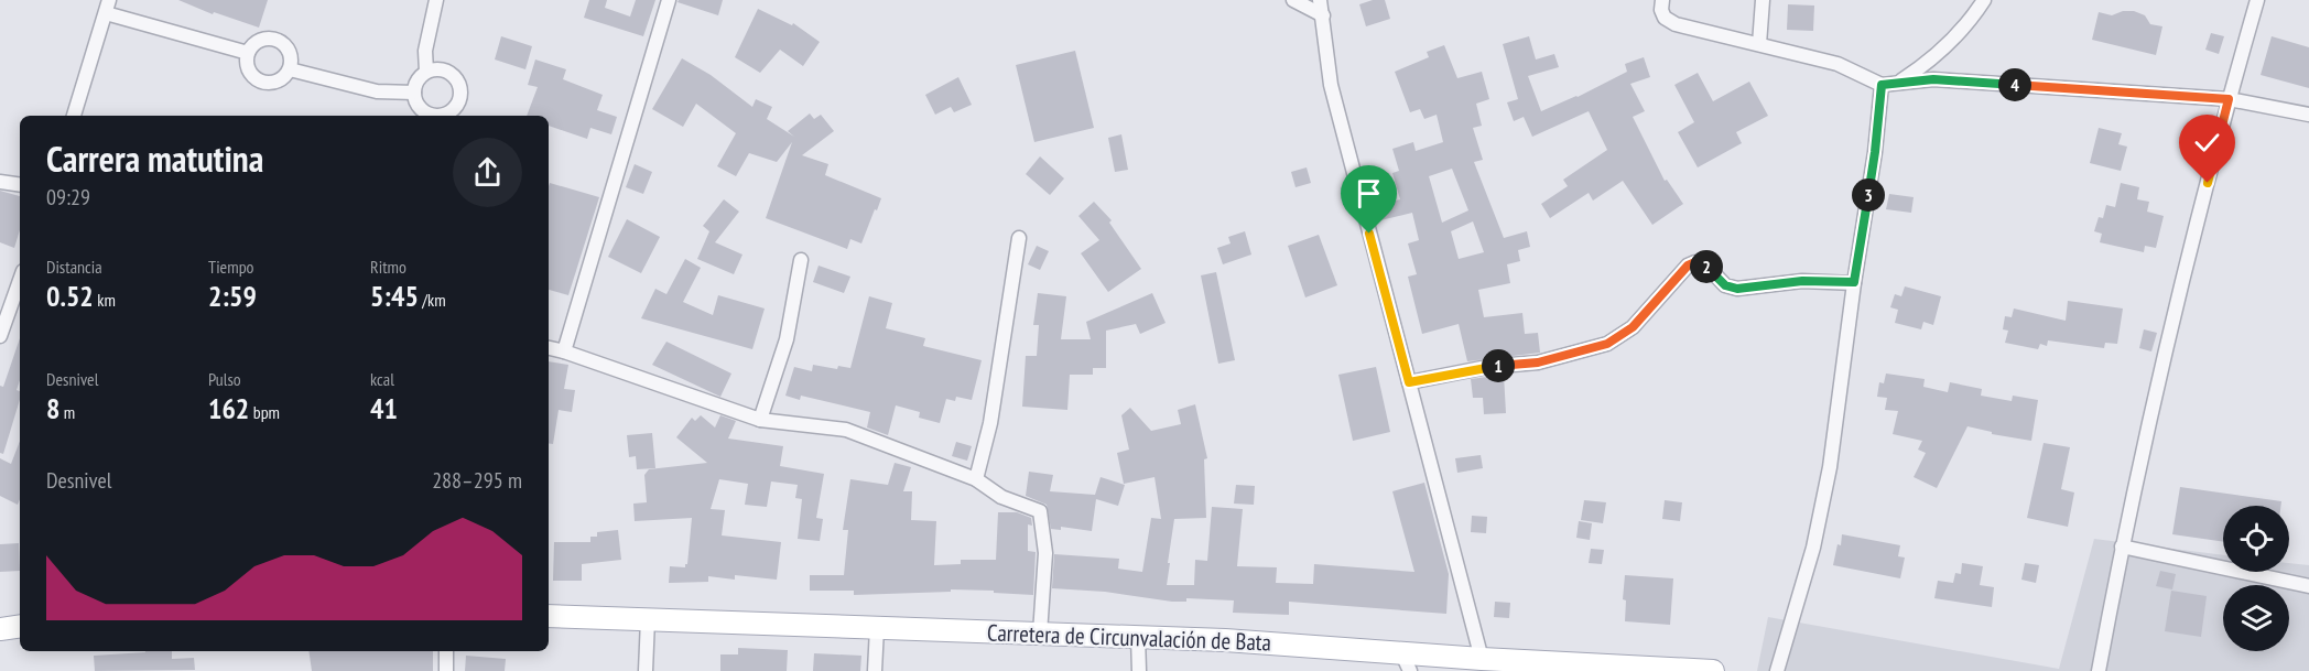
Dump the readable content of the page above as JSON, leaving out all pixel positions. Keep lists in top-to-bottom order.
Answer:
{
  "streets": {
    "main road": ["Carretera de Circunvalación de Bata"]
  },
  "page": {
    "pins": [
      "4",
      "3",
      "2",
      "1"
    ],
    "heading": ["Carrera matutina", "09:29"],
    "stats": [
      ["Distancia", "0.52 km"],
      ["Tiempo", "2:59"],
      ["Ritmo", "5:45 /km"],
      ["Desnivel", "8 m"],
      ["Pulso", "162 bpm"],
      ["kcal", "41"]
    ],
    "chart": ["Desnivel", "288–295 m"]
  }
}
